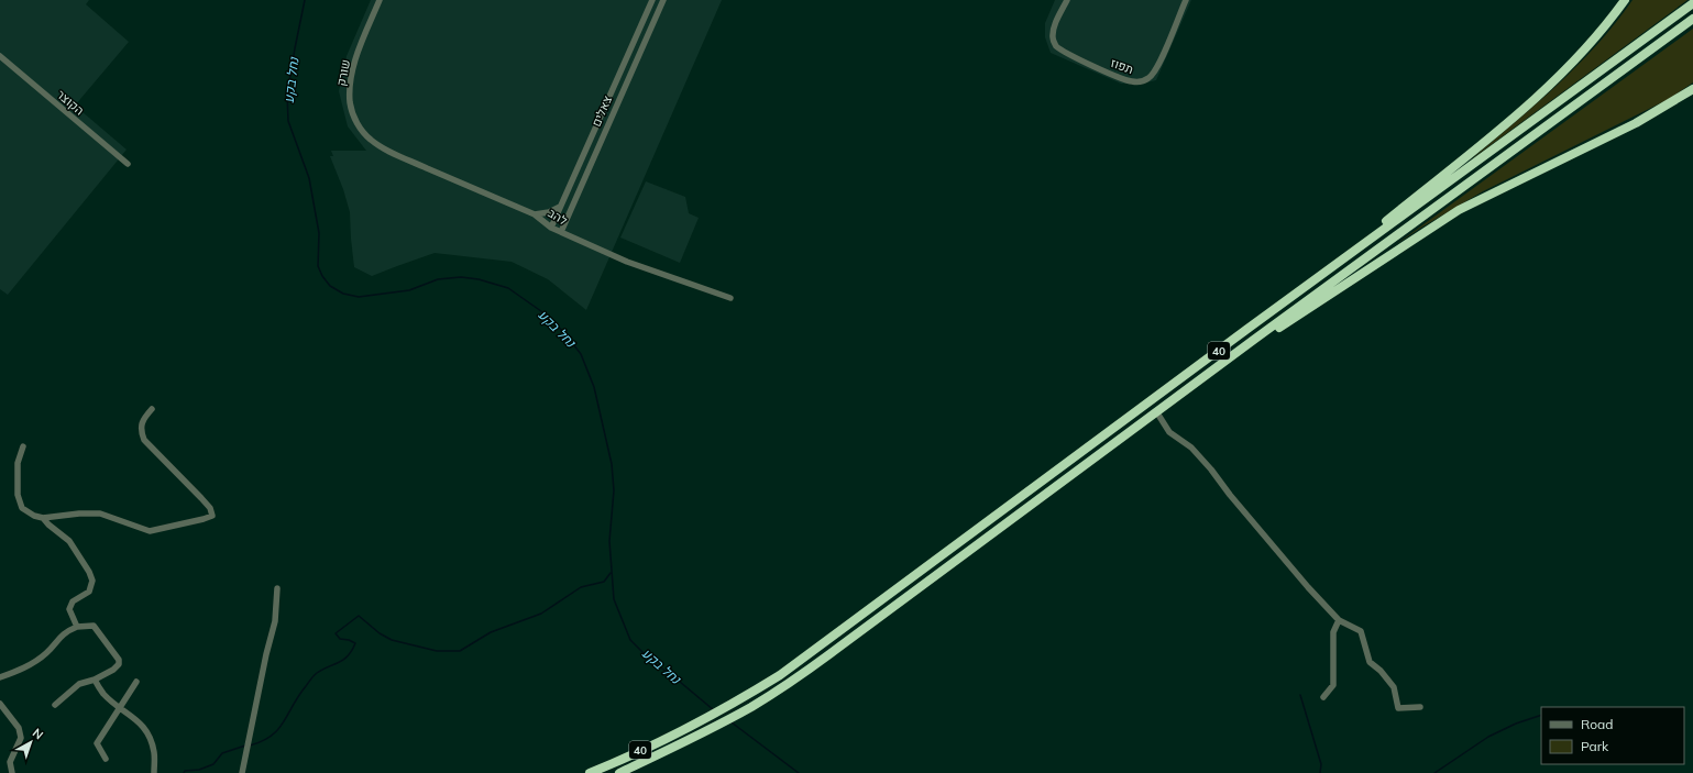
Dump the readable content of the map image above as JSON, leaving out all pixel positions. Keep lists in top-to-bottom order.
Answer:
{
  "streets": {
    "highway": ["40"],
    "street": [
      "תפוז",
      "שורק",
      "הקוצר",
      "צאלים",
      "להב"
    ]
  },
  "crossings": [
    ["שורק", "להב"],
    ["צאלים", "להב"]
  ],
  "water": ["נחל בקע"],
  "legend": ["Road", "Park"],
  "north": "top right"
}
